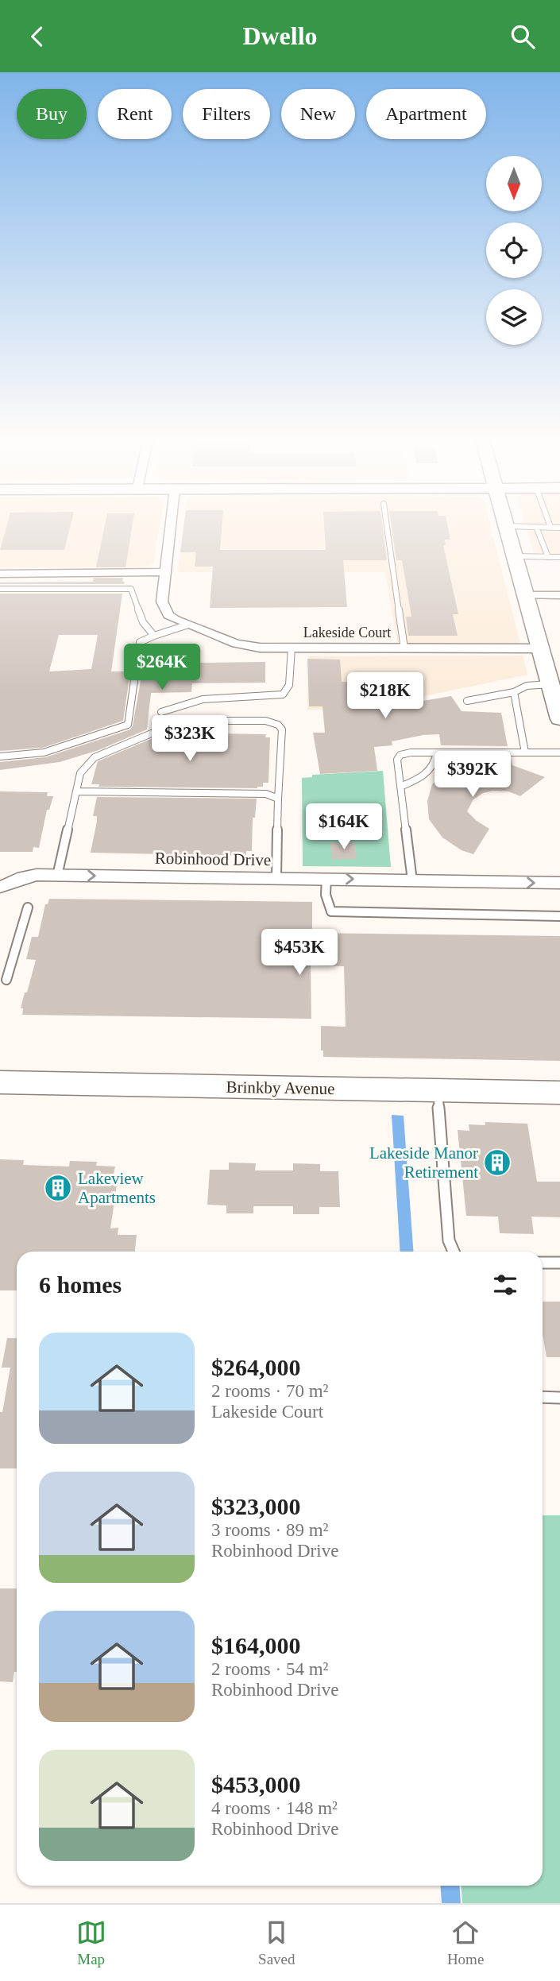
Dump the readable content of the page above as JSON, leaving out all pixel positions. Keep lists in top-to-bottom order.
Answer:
{
  "streets": {
    "main road": ["Brinkby Avenue"],
    "street": ["Lakeside Court", "Robinhood Drive"]
  },
  "one_way": ["Robinhood Drive"],
  "places": {
    "building": ["Lakeside Manor Retirement", "Lakeview Apartments"]
  },
  "north": "bottom",
  "page": {
    "header": "Dwello",
    "chip": [
      "Buy",
      "Rent",
      "Filters",
      "New",
      "Apartment"
    ],
    "price": [
      "$264K",
      "$218K",
      "$323K",
      "$392K",
      "$164K",
      "$453K"
    ],
    "heading": "6 homes",
    "list": [
      {
        "name": "$264,000",
        "note": "2 rooms · 70 m² · Lakeside Court"
      },
      {
        "name": "$323,000",
        "note": "3 rooms · 89 m² · Robinhood Drive"
      },
      {
        "name": "$164,000",
        "note": "2 rooms · 54 m² · Robinhood Drive"
      },
      {
        "name": "$453,000",
        "note": "4 rooms · 148 m² · Robinhood Drive"
      }
    ],
    "tabs": ["Map", "Saved", "Home"]
  }
}
